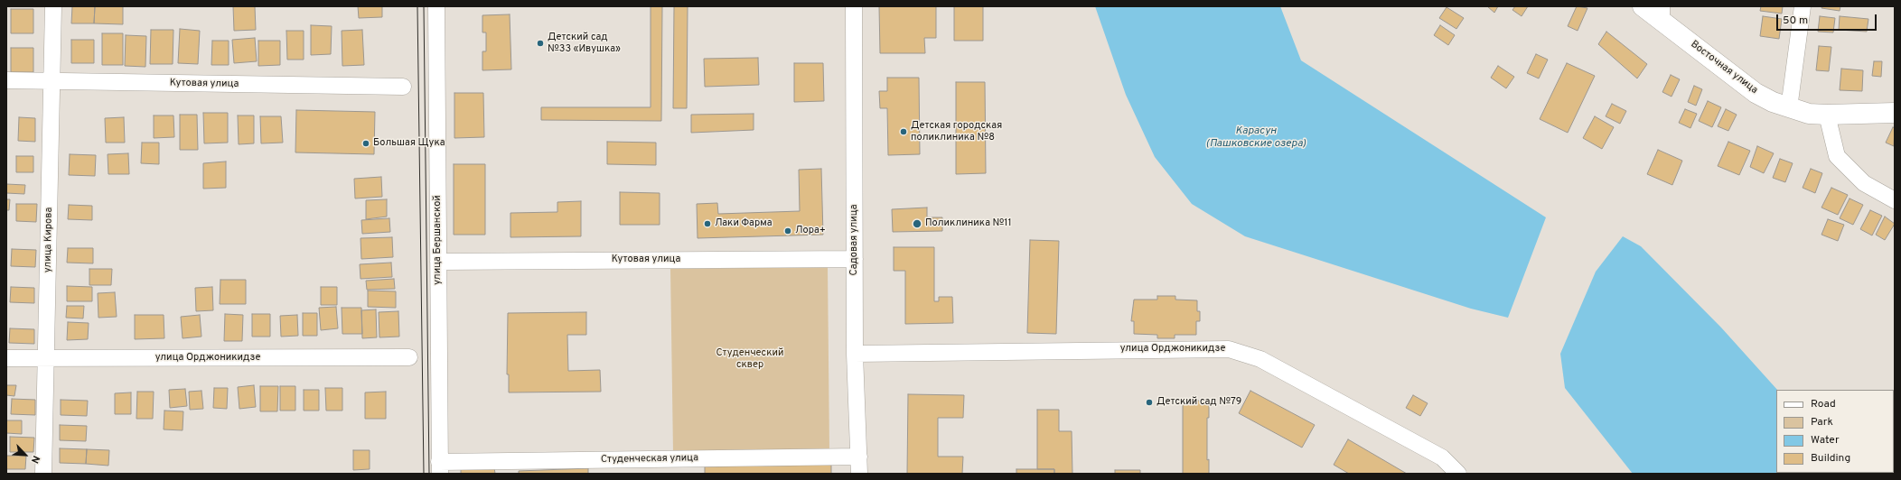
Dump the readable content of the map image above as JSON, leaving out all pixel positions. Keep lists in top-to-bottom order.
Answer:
{
  "streets": {
    "street": [
      "Восточная улица",
      "Кутовая улица",
      "улица Кирова",
      "улица Бершанской",
      "Садовая улица",
      "улица Орджоникидзе",
      "Студенческая улица"
    ]
  },
  "crossings": [
    ["Кутовая улица", "улица Кирова"],
    ["Кутовая улица", "улица Бершанской"],
    ["Кутовая улица", "Садовая улица"],
    ["улица Кирова", "улица Орджоникидзе"],
    ["улица Бершанской", "Студенческая улица"],
    ["Садовая улица", "улица Орджоникидзе"],
    ["Садовая улица", "Студенческая улица"]
  ],
  "water": ["Карасун (Пашковские озера)"],
  "parks": ["Студенческий сквер"],
  "places": [
    "Детский сад №33 «Ивушка»",
    "Детская городская поликлиника №8",
    "Большая Щука",
    "Лаки Фарма",
    "Поликлиника №11",
    "Лора+",
    "Детский сад №79"
  ],
  "legend": [
    "Road",
    "Park",
    "Water",
    "Building"
  ],
  "scale_bar": "50 m",
  "north": "bottom right"
}
